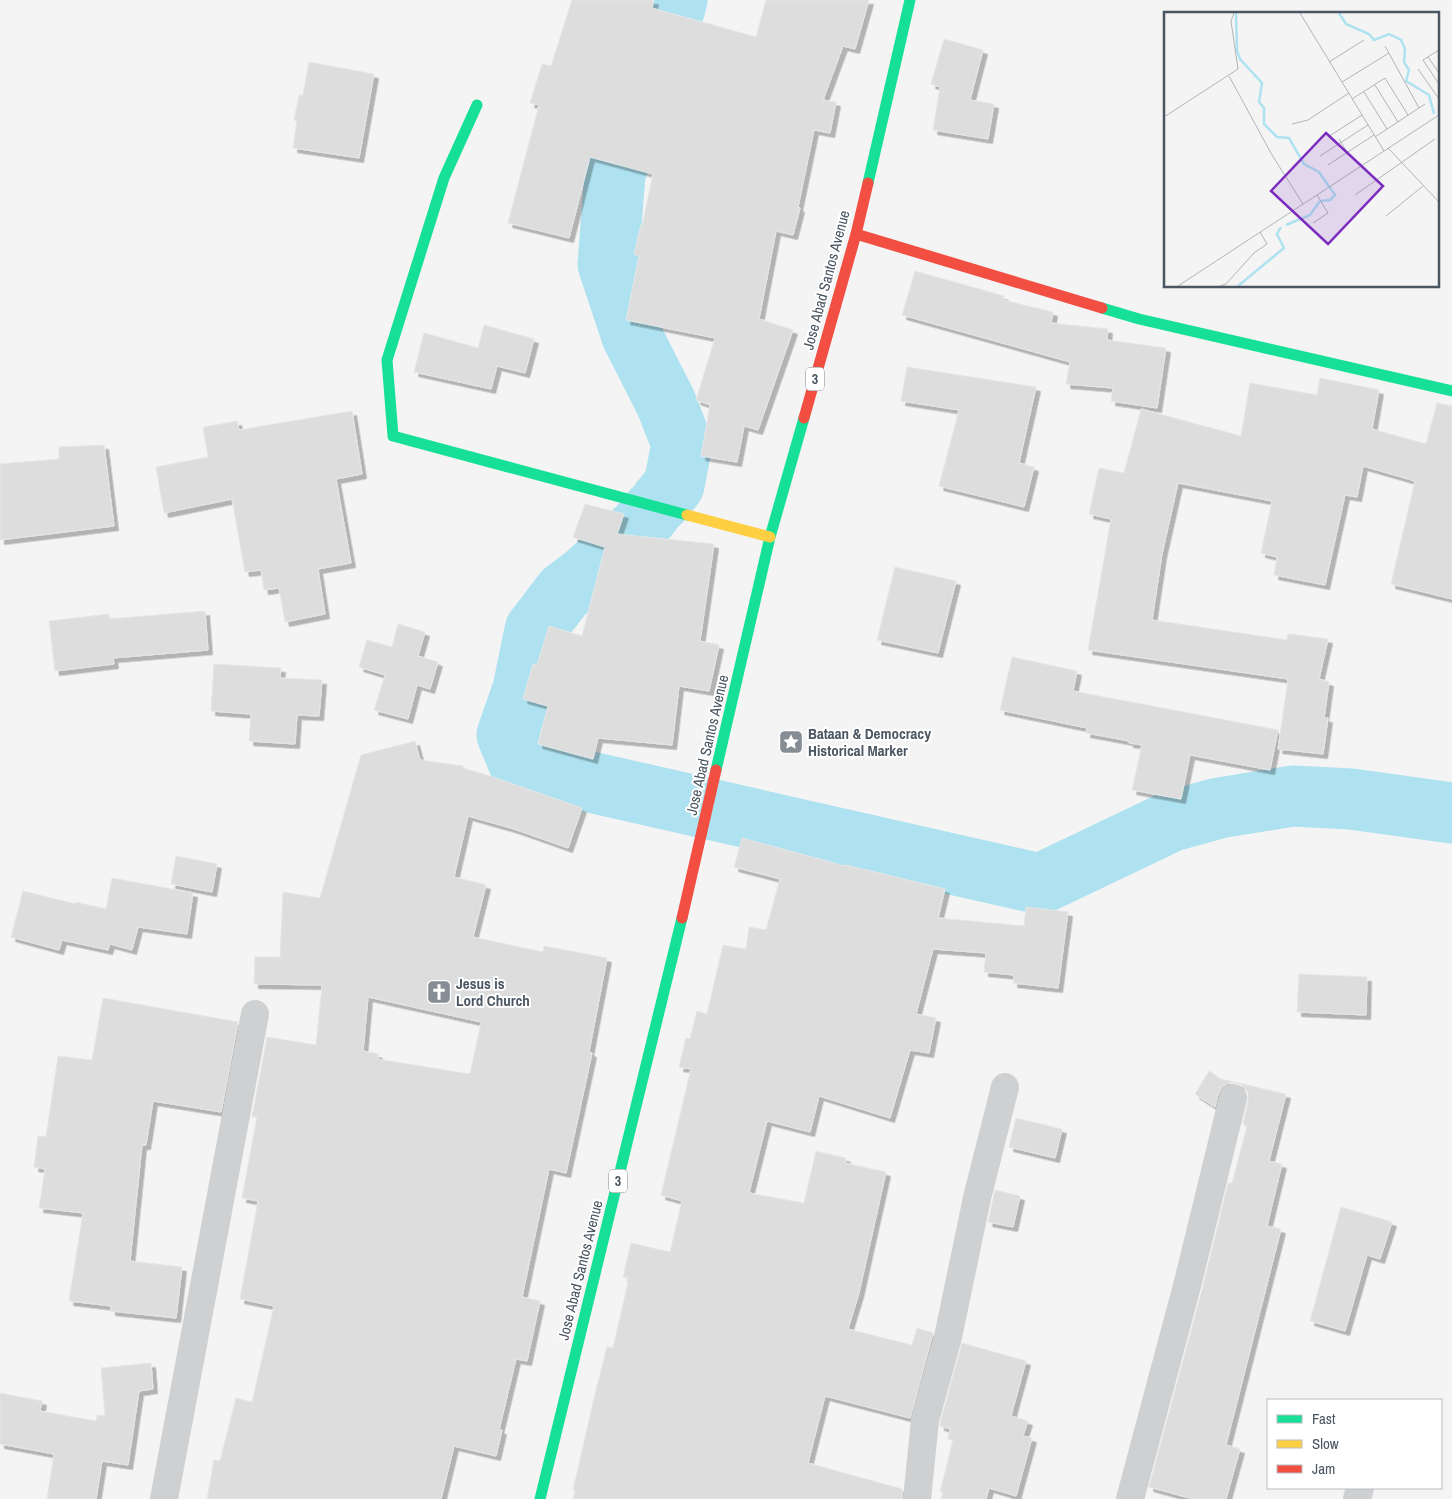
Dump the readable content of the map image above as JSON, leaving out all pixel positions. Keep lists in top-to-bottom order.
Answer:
{
  "streets": {
    "main road": ["Jose Abad Santos Avenue", "3"]
  },
  "places": {
    "place": ["Bataan & Democracy Historical Marker"],
    "church": ["Jesus is Lord Church"]
  },
  "legend": ["Fast", "Slow", "Jam"]
}
